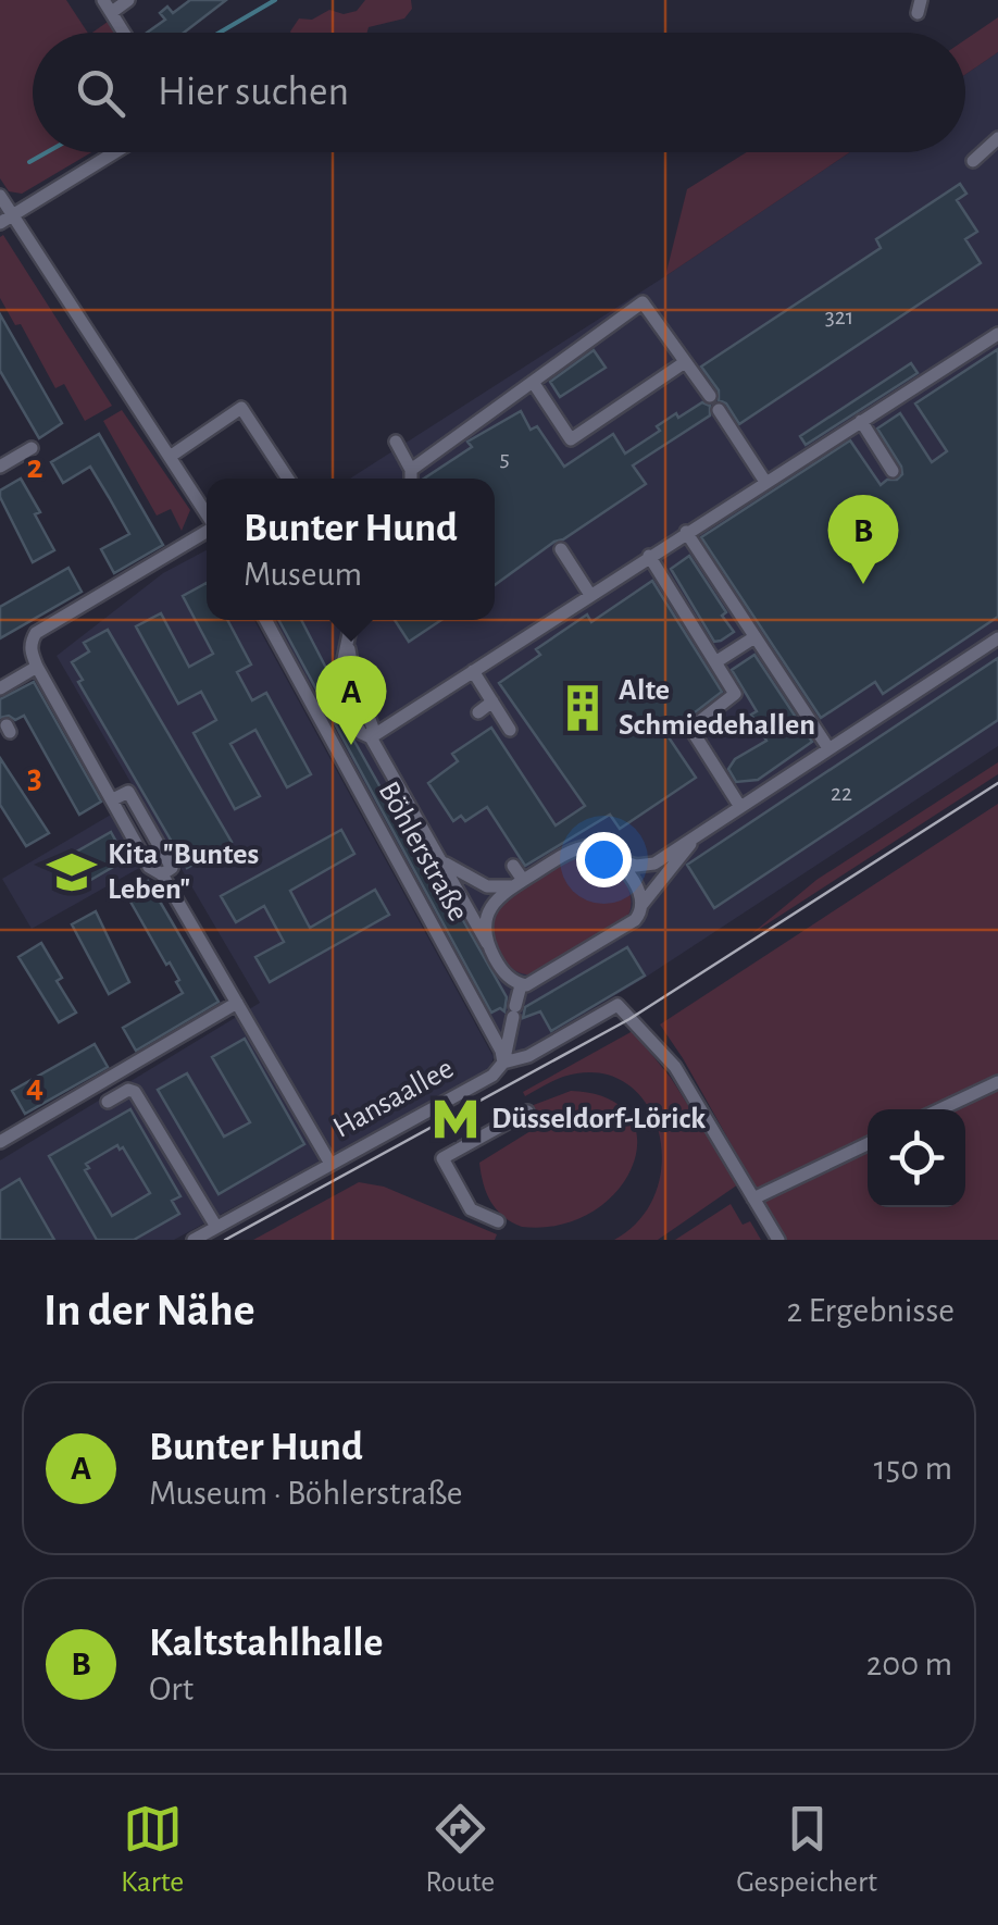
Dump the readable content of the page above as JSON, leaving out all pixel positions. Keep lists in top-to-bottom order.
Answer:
{
  "streets": {
    "street": ["Böhlerstraße", "Hansaallee"]
  },
  "crossings": [
    ["Böhlerstraße", "Hansaallee"]
  ],
  "places": {
    "building": ["Alte Schmiedehallen"],
    "school or university": ["Kita \"Buntes Leben\""],
    "metro station": ["Düsseldorf-Lörick"]
  },
  "house_numbers": ["321", "5", "22"],
  "page": {
    "search": "Hier suchen",
    "popup": ["Bunter Hund", "Museum"],
    "pins": ["B", "A"],
    "heading": ["In der Nähe", "2 Ergebnisse"],
    "list": [
      {
        "mark": "A",
        "name": "Bunter Hund",
        "note": "Museum · Böhlerstraße",
        "value": "150 m"
      },
      {
        "mark": "B",
        "name": "Kaltstahlhalle",
        "note": "Ort",
        "value": "200 m"
      }
    ],
    "nav": ["Karte", "Route", "Gespeichert"]
  },
  "grid": {
    "rows": ["2", "3", "4"]
  }
}
